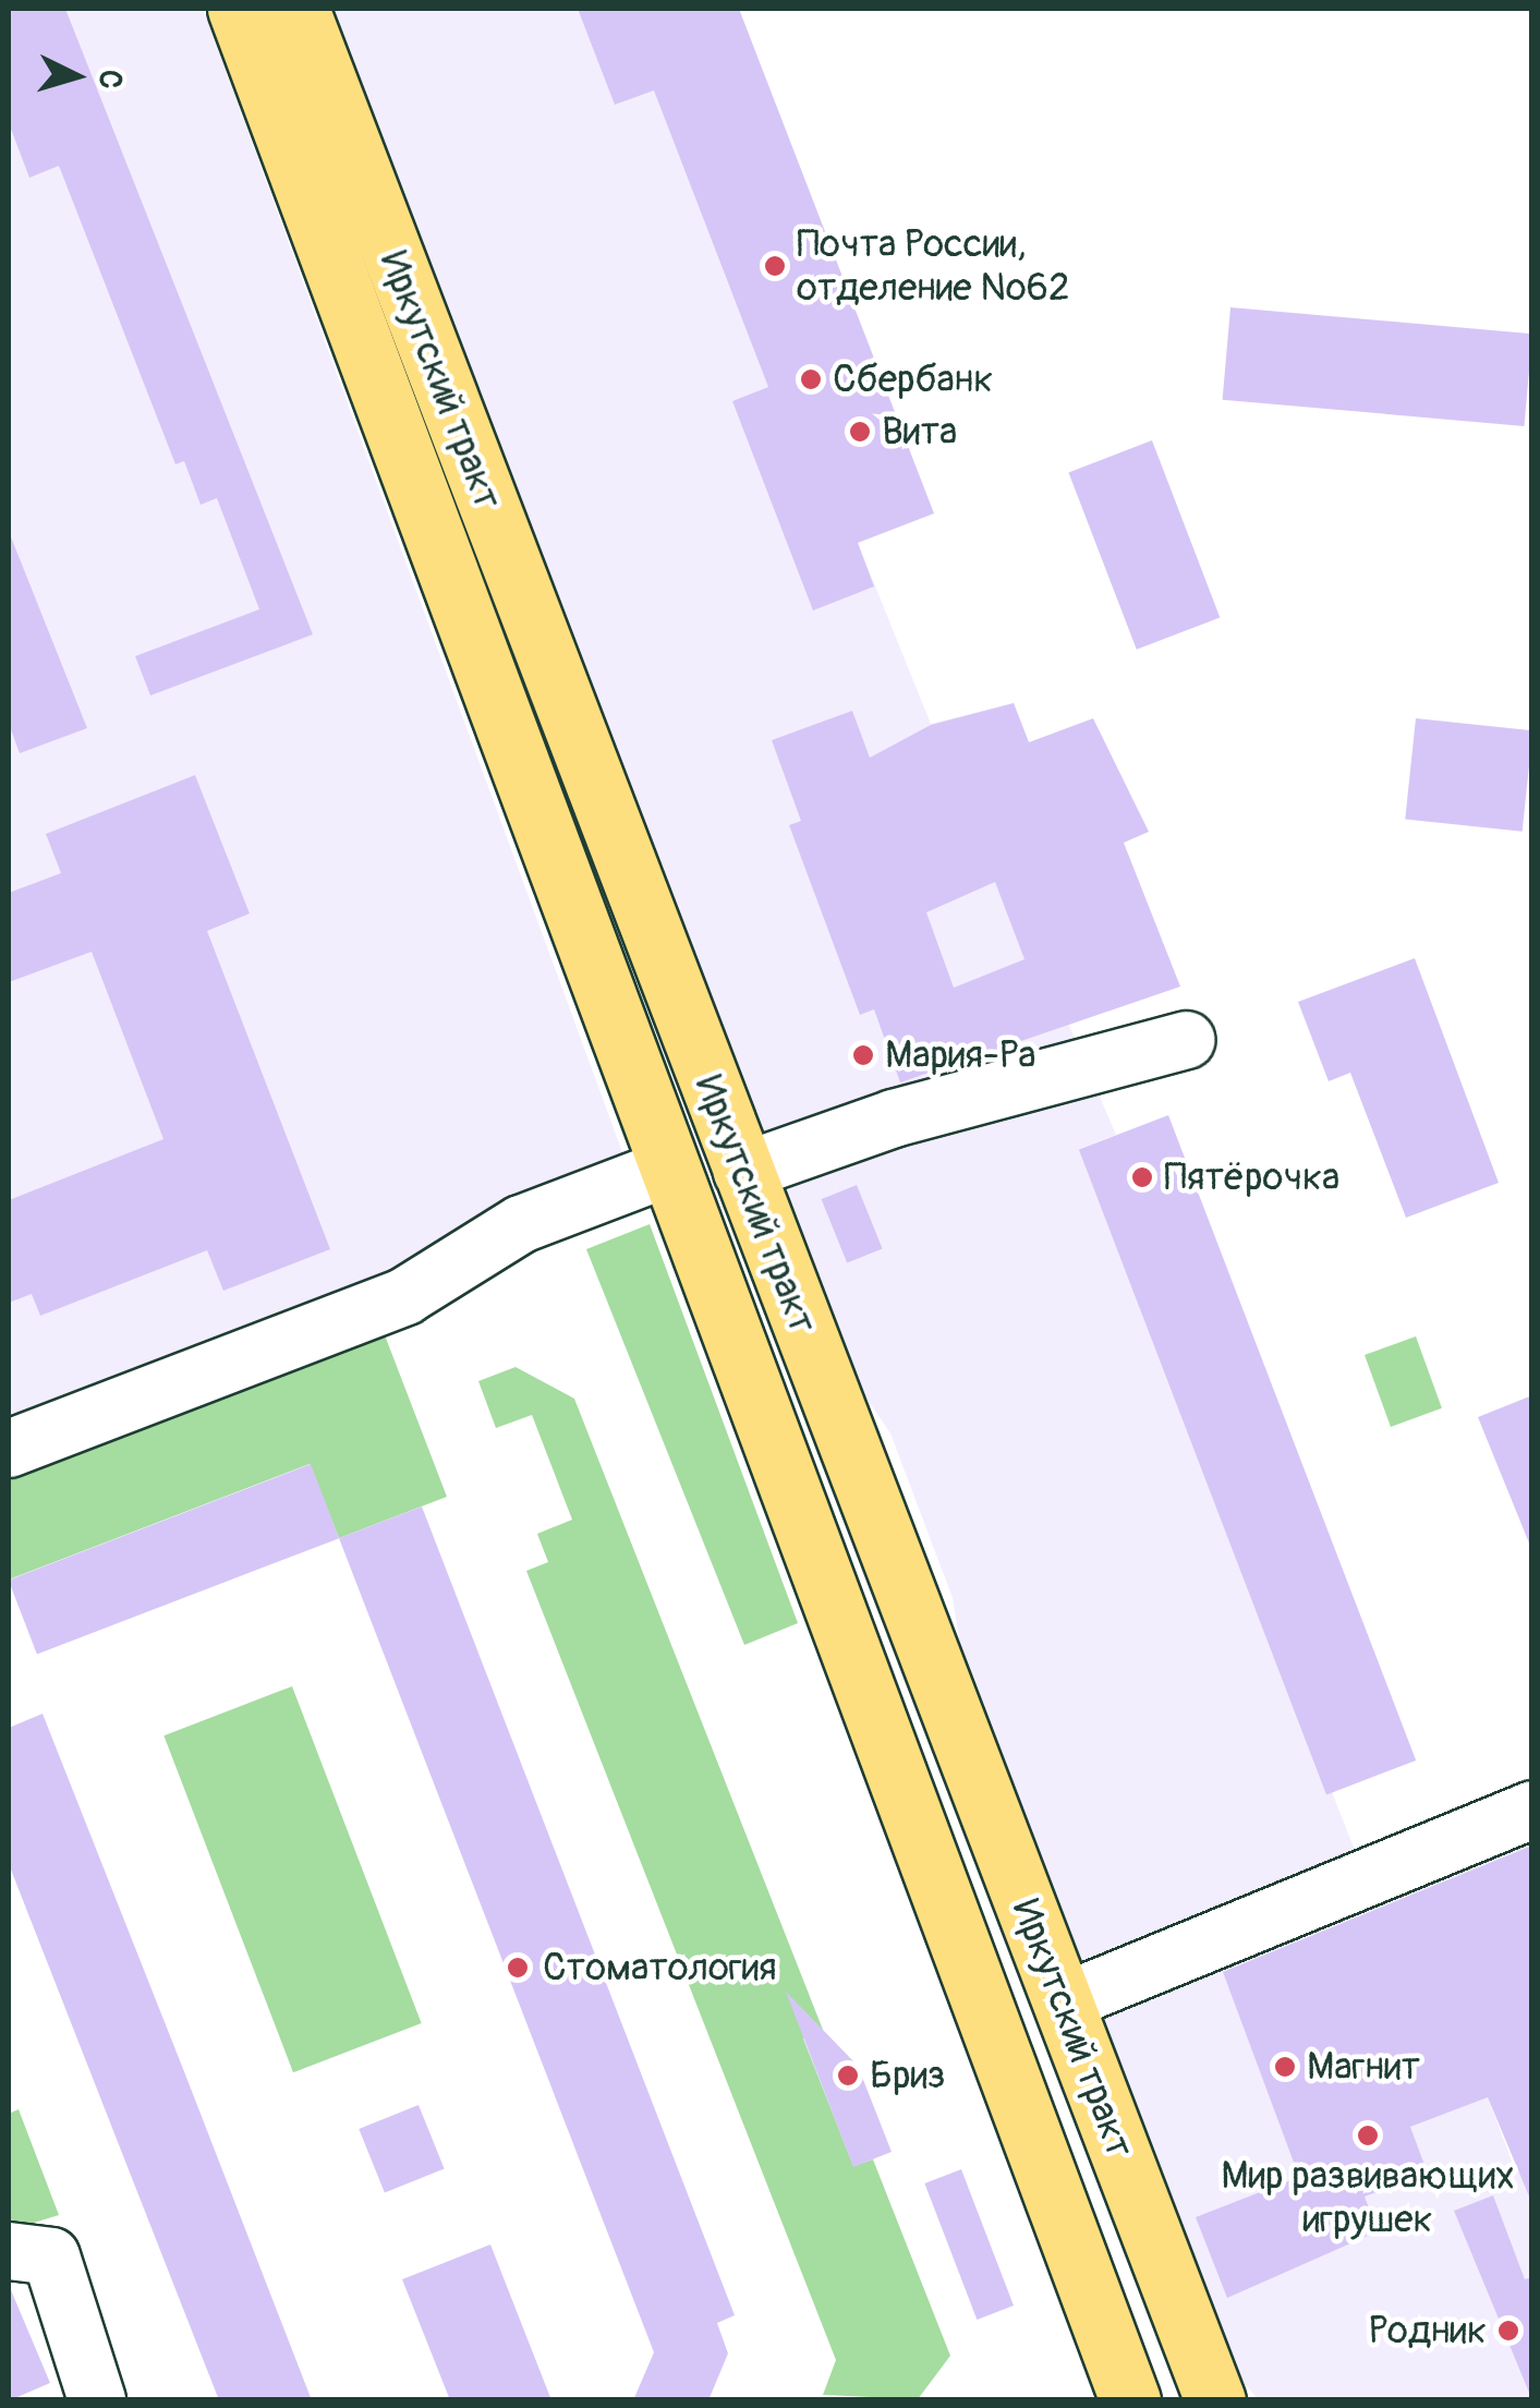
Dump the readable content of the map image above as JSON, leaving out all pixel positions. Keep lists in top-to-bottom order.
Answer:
{
  "streets": {
    "main road": ["Иркутский тракт"]
  },
  "places": [
    "Почта России, отделение №62",
    "Сбербанк",
    "Вита",
    "Мария-Ра",
    "Пятёрочка",
    "Стоматология",
    "Магнит",
    "Бриз",
    "Мир развивающих игрушек",
    "Родник"
  ],
  "north": "right"
}
